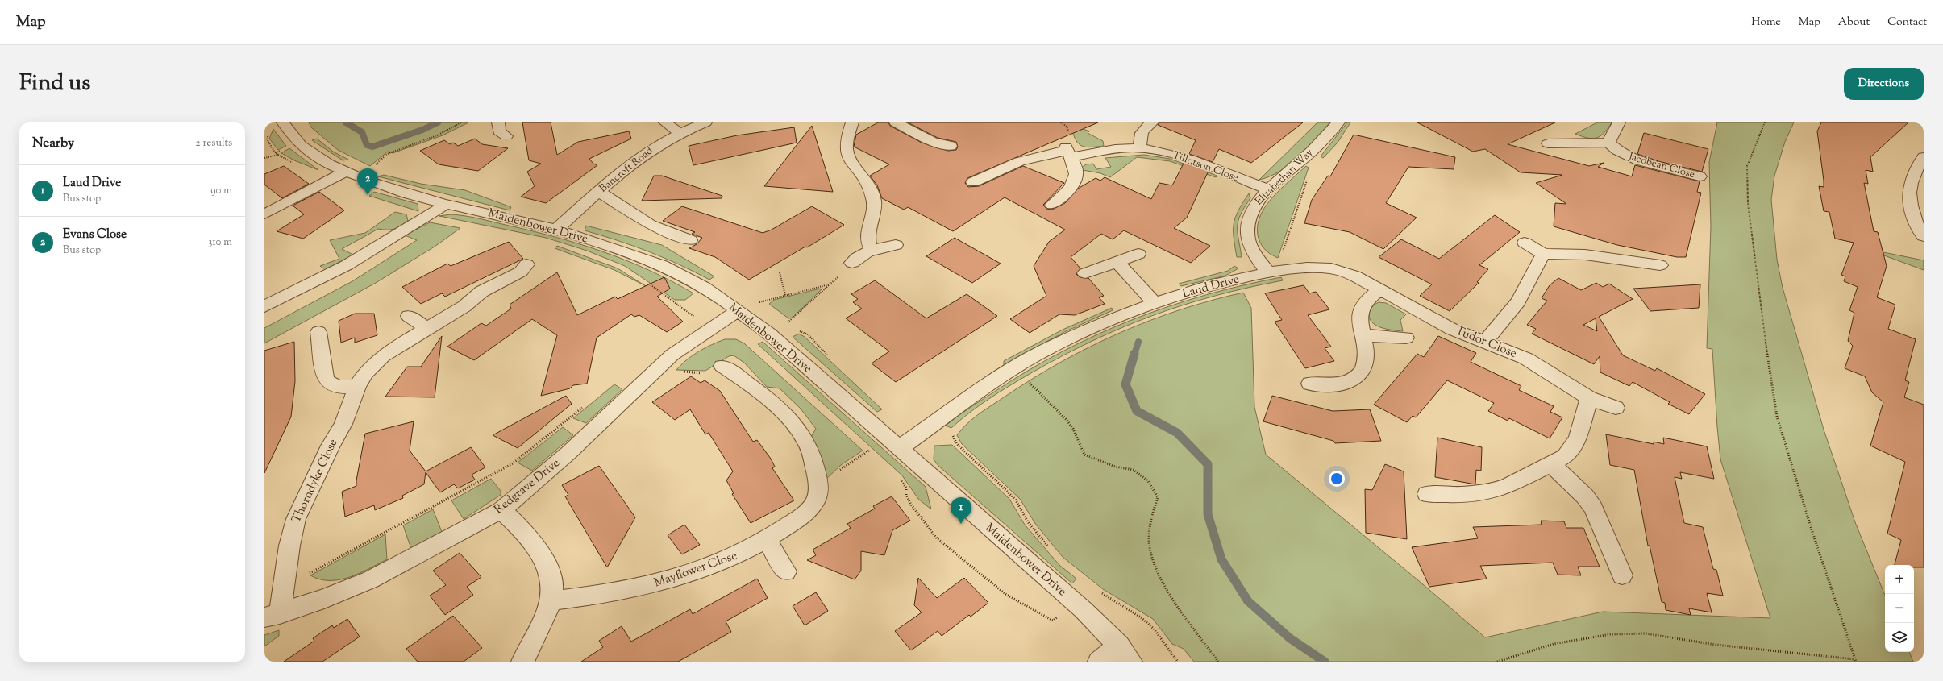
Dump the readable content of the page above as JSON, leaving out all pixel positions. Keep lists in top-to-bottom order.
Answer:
{
  "streets": {
    "street": [
      "Jacobean Close",
      "Tillotson Close",
      "Bancroft Road",
      "Elizabethan Way",
      "Maidenbower Drive",
      "Laud Drive",
      "Tudor Close",
      "Thorndyke Close",
      "Redgrave Drive",
      "Mayflower Close"
    ]
  },
  "crossings": [
    ["Tillotson Close", "Elizabethan Way"],
    ["Bancroft Road", "Maidenbower Drive"],
    ["Elizabethan Way", "Laud Drive"],
    ["Elizabethan Way", "Tudor Close"],
    ["Maidenbower Drive", "Laud Drive"],
    ["Maidenbower Drive", "Redgrave Drive"],
    ["Laud Drive", "Tudor Close"],
    ["Thorndyke Close", "Redgrave Drive"]
  ],
  "page": {
    "header": "Map",
    "nav": [
      "Home",
      "Map",
      "About",
      "Contact"
    ],
    "title": "Find us",
    "buttons": "Directions",
    "heading": ["Nearby", "2 results"],
    "list": [
      {
        "mark": "1",
        "name": "Laud Drive",
        "note": "Bus stop",
        "value": "90 m"
      },
      {
        "mark": "2",
        "name": "Evans Close",
        "note": "Bus stop",
        "value": "310 m"
      }
    ],
    "pins": ["2", "1"],
    "map_buttons": ["+", "−"]
  }
}
